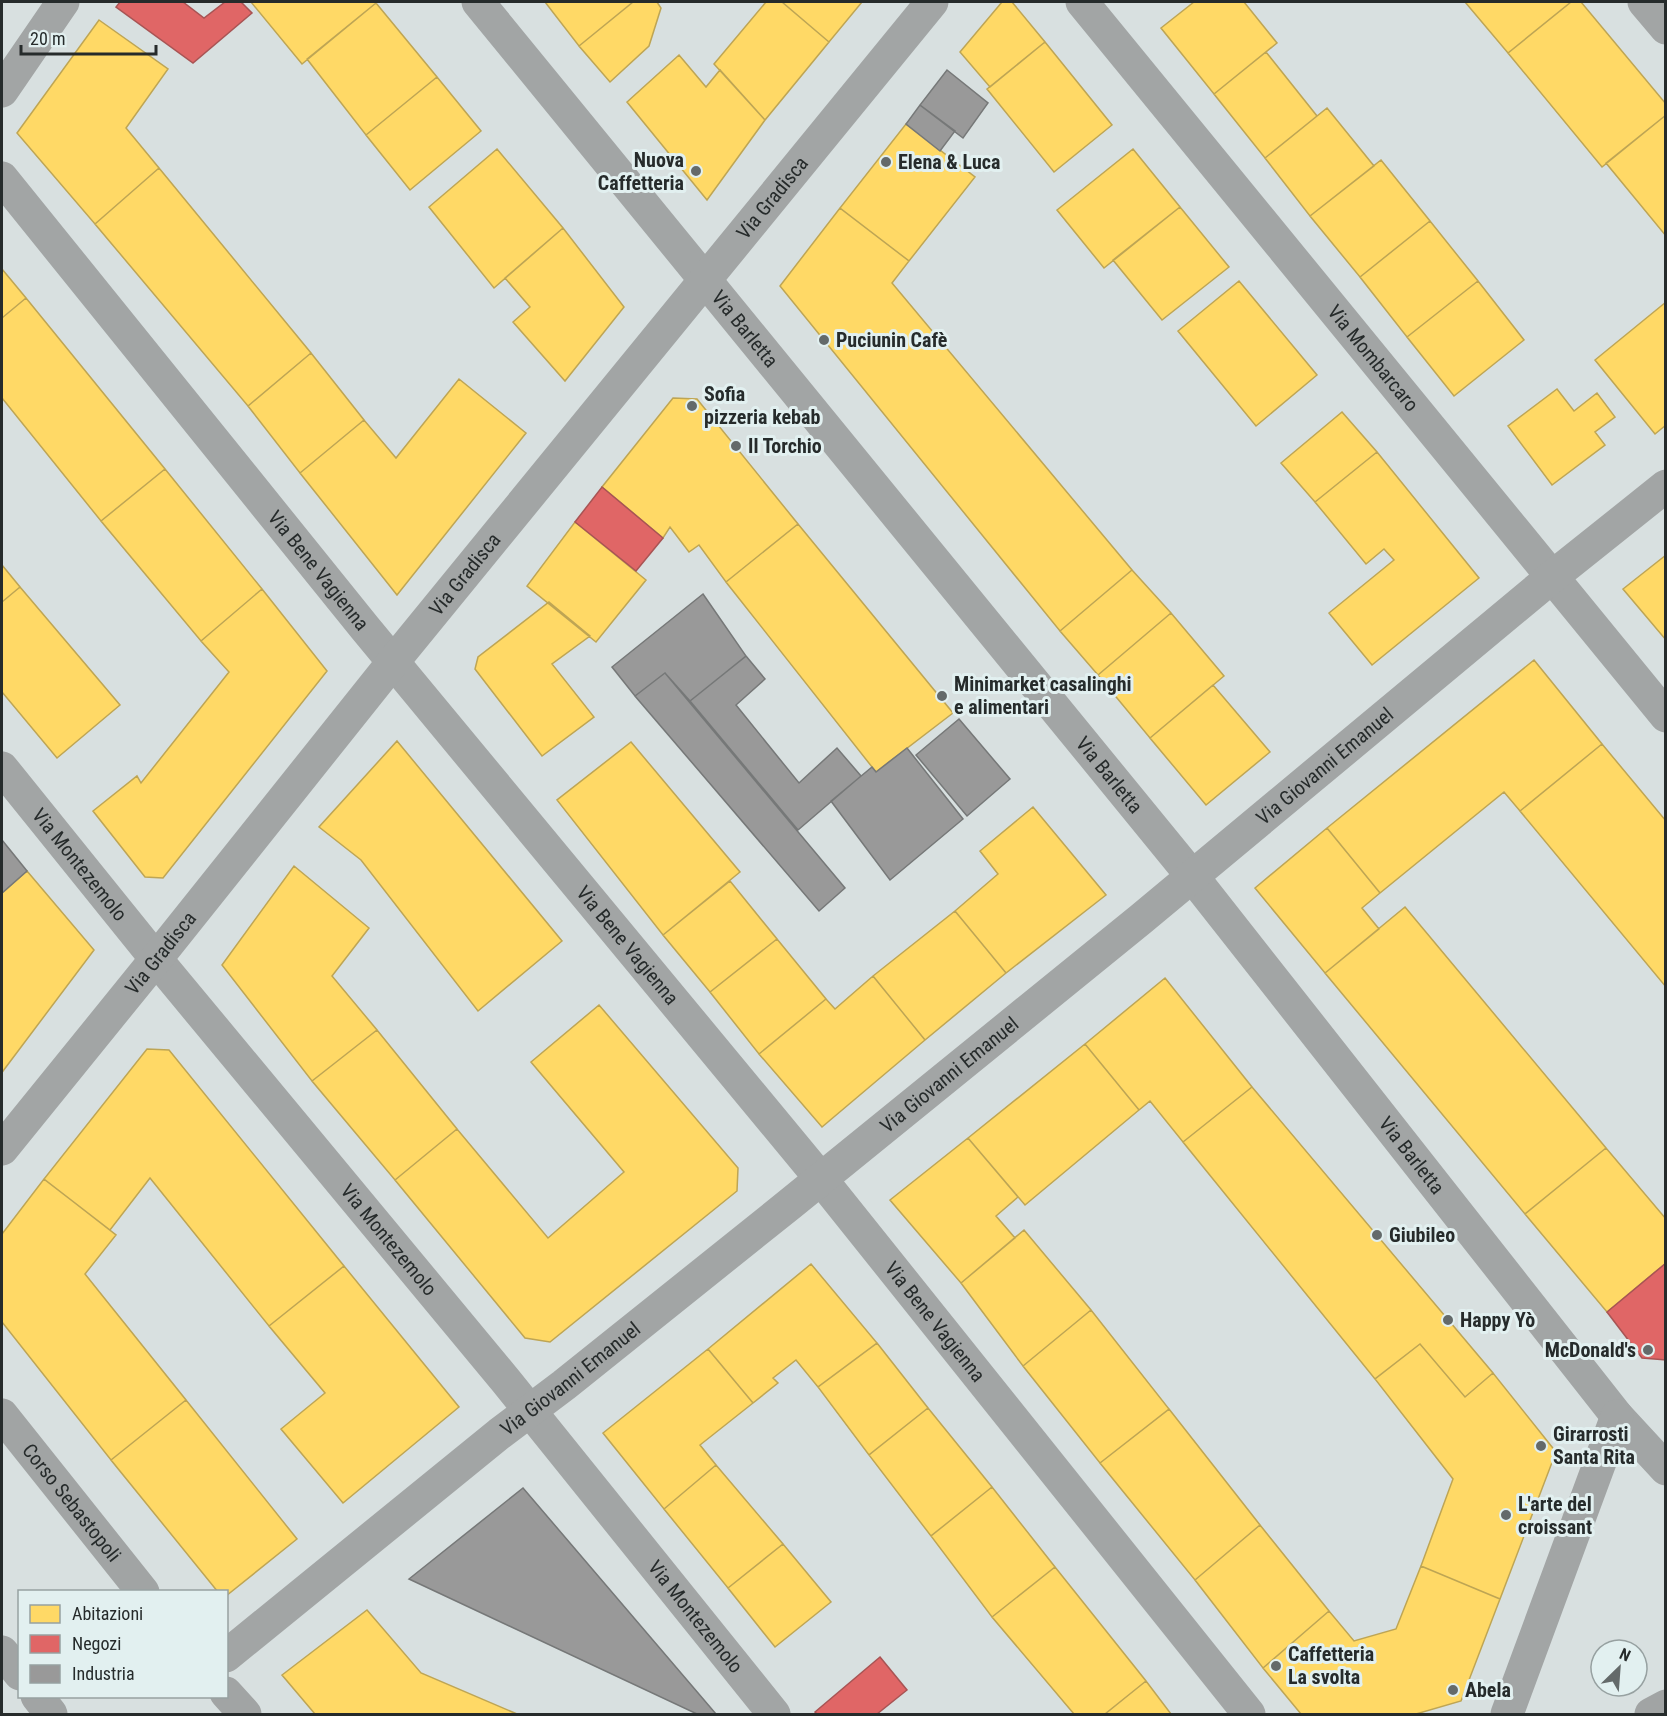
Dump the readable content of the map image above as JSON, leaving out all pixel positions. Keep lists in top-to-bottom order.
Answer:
{
  "streets": {
    "main road": ["Corso Sebastopoli"],
    "street": [
      "Via Gradisca",
      "Via Barletta",
      "Via Mombarcaro",
      "Via Bene Vagienna",
      "Via Giovanni Emanuel",
      "Via Montezemolo"
    ]
  },
  "crossings": [
    ["Via Gradisca", "Via Barletta"],
    ["Via Gradisca", "Via Bene Vagienna"],
    ["Via Gradisca", "Via Montezemolo"],
    ["Via Barletta", "Via Giovanni Emanuel"],
    ["Via Mombarcaro", "Via Giovanni Emanuel"],
    ["Via Bene Vagienna", "Via Giovanni Emanuel"],
    ["Via Giovanni Emanuel", "Via Montezemolo"]
  ],
  "places": [
    "Elena & Luca",
    "Nuova Caffetteria",
    "Puciunin Cafè",
    "Sofia pizzeria kebab",
    "Il Torchio",
    "Minimarket casalinghi e alimentari",
    "Giubileo",
    "Happy Yò",
    "McDonald's",
    "Girarrosti Santa Rita",
    "L'arte del croissant",
    "Caffetteria La svolta",
    "Abela"
  ],
  "legend": ["Abitazioni", "Negozi", "Industria"],
  "scale_bar": "20 m",
  "north": "top right"
}
